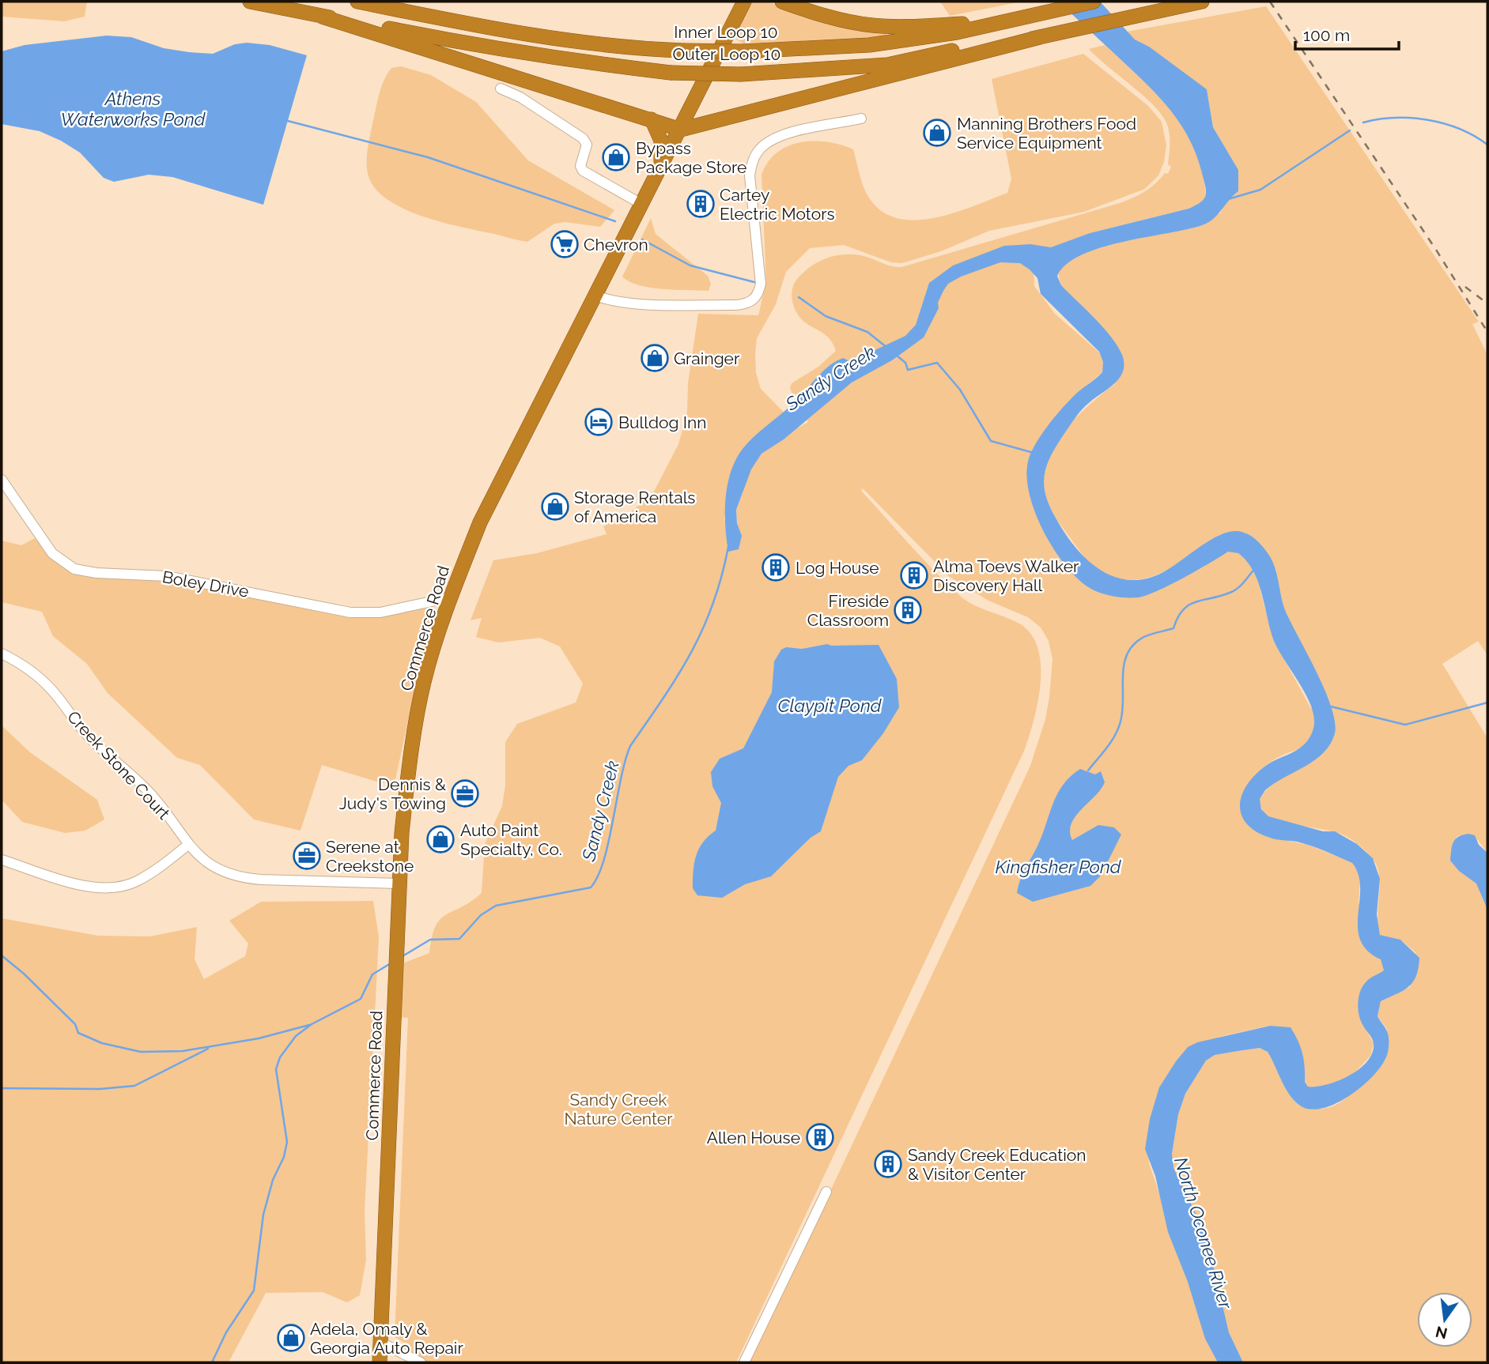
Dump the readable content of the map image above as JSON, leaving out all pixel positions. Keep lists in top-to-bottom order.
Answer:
{
  "streets": {
    "highway": ["Inner Loop 10", "Outer Loop 10", "Commerce Road"],
    "street": ["Boley Drive", "Creek Stone Court"]
  },
  "crossings": [
    ["Boley Drive", "Commerce Road"],
    ["Commerce Road", "Creek Stone Court"]
  ],
  "water": [
    "Athens Waterworks Pond",
    "Sandy Creek",
    "Claypit Pond",
    "Kingfisher Pond",
    "North Oconee River"
  ],
  "parks": ["Sandy Creek Nature Center"],
  "places": {
    "shop": [
      "Manning Brothers Food Service Equipment",
      "Bypass Package Store",
      "Grainger",
      "Storage Rentals of America",
      "Auto Paint Specialty, Co.",
      "Adela, Omaly & Georgia Auto Repair"
    ],
    "building": [
      "Cartey Electric Motors",
      "Log House",
      "Alma Toevs Walker Discovery Hall",
      "Fireside Classroom",
      "Allen House",
      "Sandy Creek Education & Visitor Center"
    ],
    "supermarket": ["Chevron"],
    "hotel": ["Bulldog Inn"],
    "office": ["Dennis & Judy's Towing", "Serene at Creekstone"]
  },
  "scale_bar": "100 m",
  "north": "bottom"
}
